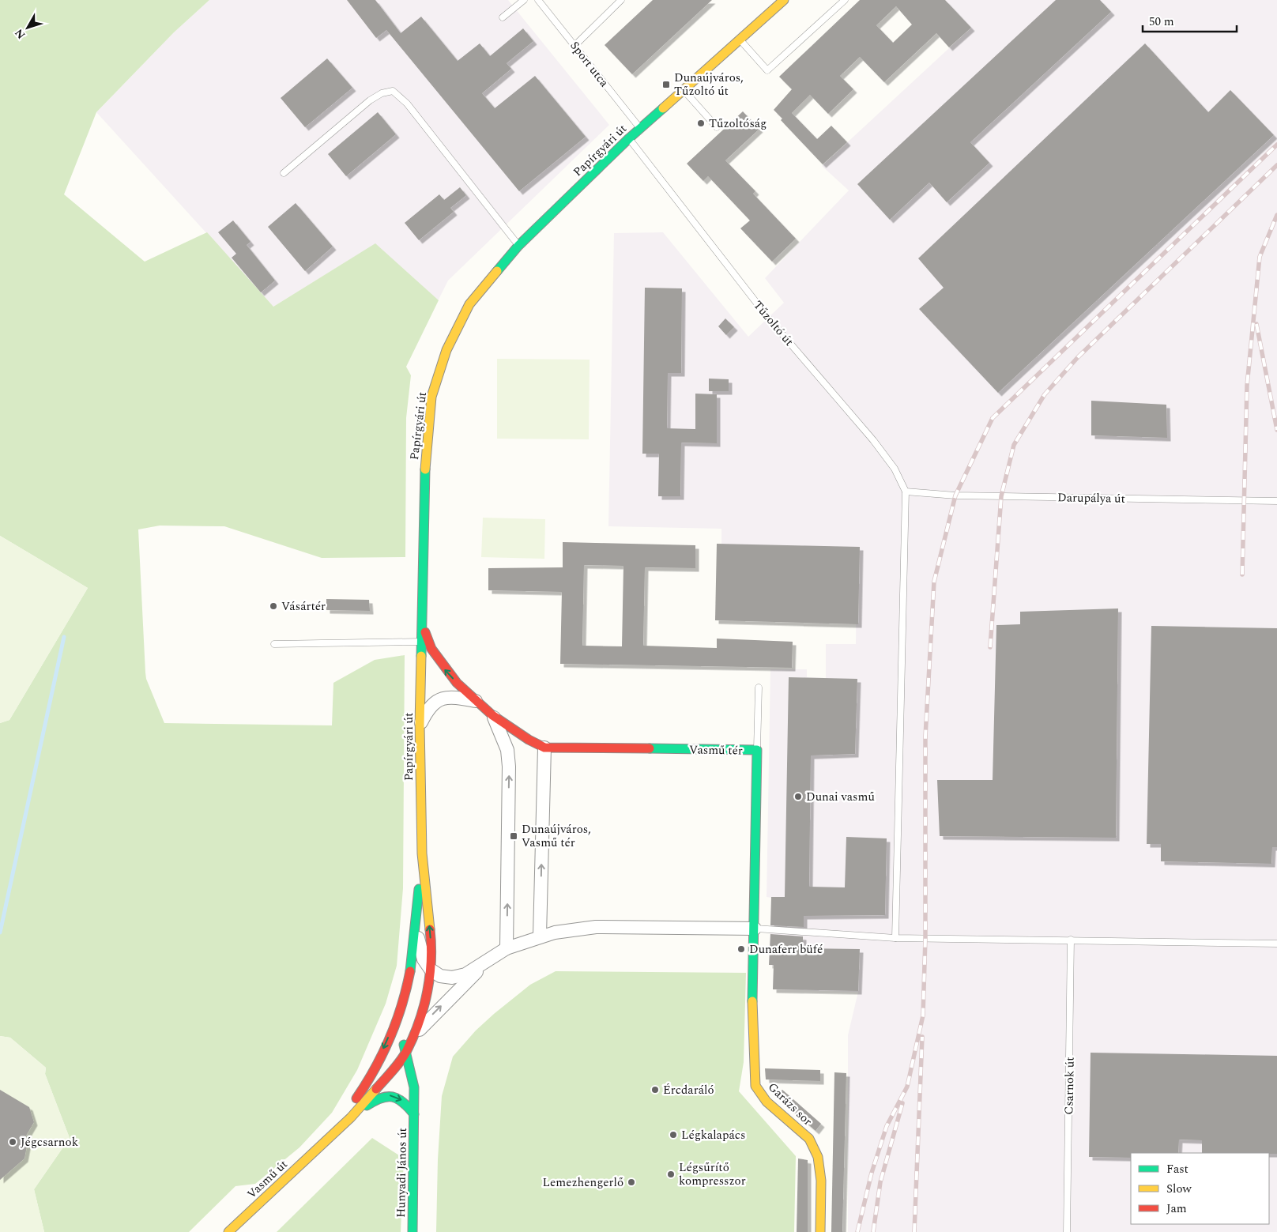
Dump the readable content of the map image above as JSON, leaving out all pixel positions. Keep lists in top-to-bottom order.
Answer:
{
  "streets": {
    "street": [
      "Papírgyári út",
      "Vasmű tér",
      "Garázs sor",
      "Hunyadi János út",
      "Vasmű út"
    ],
    "lane": [
      "Sport utca",
      "Tűzoltó út",
      "Darupálya út",
      "Csarnok út"
    ]
  },
  "crossings": [
    ["Sport utca", "Papírgyári út"],
    ["Papírgyári út", "Tűzoltó út"],
    ["Papírgyári út", "Vasmű tér"],
    ["Tűzoltó út", "Darupálya út"],
    ["Vasmű tér", "Garázs sor"]
  ],
  "places": {
    "transit": ["Dunaújváros, Tűzoltó út", "Dunaújváros, Vasmű tér"],
    "other": [
      "Tűzoltóság",
      "Vásártér",
      "Dunai vasmű",
      "Dunaferr büfé",
      "Ércdaráló",
      "Légkalapács",
      "Jégcsarnok",
      "Légsűrítő kompresszor",
      "Lemezhengerlő"
    ]
  },
  "legend": ["Fast", "Slow", "Jam"],
  "scale_bar": "50 m",
  "north": "bottom left"
}
